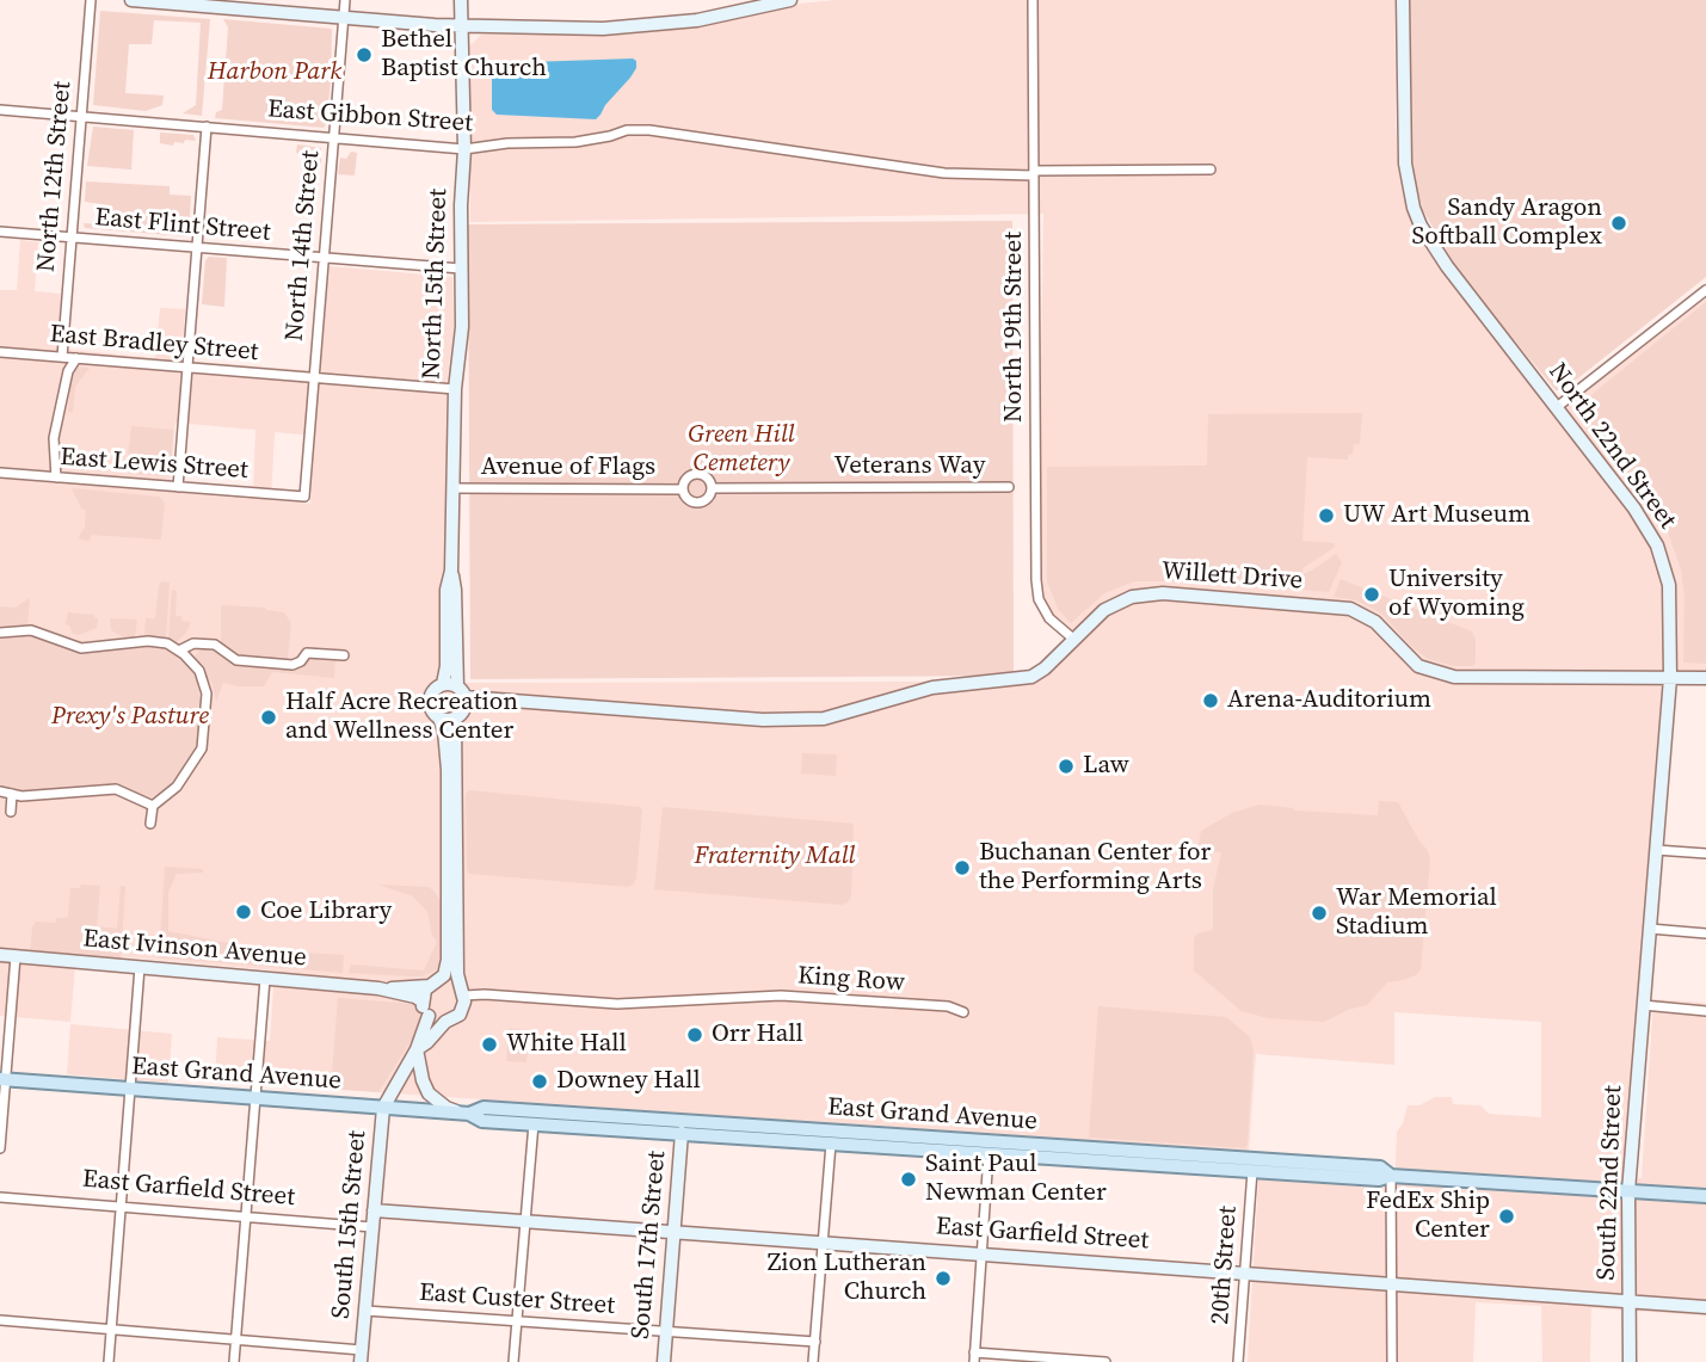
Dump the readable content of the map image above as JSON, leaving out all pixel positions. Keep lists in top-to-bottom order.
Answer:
{
  "streets": {
    "main road": ["East Grand Avenue"],
    "street": [
      "East Gibbon Street",
      "North 12th Street",
      "East Flint Street",
      "North 14th Street",
      "North 15th Street",
      "North 19th Street",
      "East Bradley Street",
      "North 22nd Street",
      "East Lewis Street",
      "Veterans Way",
      "Avenue of Flags",
      "Willett Drive",
      "East Ivinson Avenue",
      "King Row",
      "South 22nd Street",
      "East Garfield Street",
      "South 15th Street",
      "South 17th Street",
      "20th Street",
      "East Custer Street"
    ]
  },
  "crossings": [
    ["East Gibbon Street", "North 12th Street"],
    ["East Gibbon Street", "North 14th Street"],
    ["East Gibbon Street", "North 15th Street"],
    ["East Gibbon Street", "North 19th Street"],
    ["North 12th Street", "East Flint Street"],
    ["North 12th Street", "East Bradley Street"],
    ["East Flint Street", "North 14th Street"],
    ["East Flint Street", "North 15th Street"],
    ["North 14th Street", "East Bradley Street"],
    ["North 14th Street", "East Lewis Street"],
    ["North 15th Street", "East Bradley Street"],
    ["North 15th Street", "Avenue of Flags"],
    ["North 15th Street", "Willett Drive"],
    ["North 19th Street", "Willett Drive"],
    ["North 22nd Street", "Willett Drive"],
    ["North 22nd Street", "South 22nd Street"],
    ["Veterans Way", "Avenue of Flags"],
    ["East Ivinson Avenue", "King Row"],
    ["East Ivinson Avenue", "South 15th Street"],
    ["King Row", "South 15th Street"],
    ["East Grand Avenue", "South 22nd Street"],
    ["East Grand Avenue", "South 15th Street"],
    ["East Grand Avenue", "South 17th Street"],
    ["East Grand Avenue", "20th Street"],
    ["South 22nd Street", "East Garfield Street"],
    ["East Garfield Street", "South 15th Street"],
    ["East Garfield Street", "South 17th Street"],
    ["East Garfield Street", "20th Street"],
    ["South 15th Street", "East Custer Street"],
    ["South 17th Street", "East Custer Street"]
  ],
  "parks": [
    "Harbon Park",
    "Green Hill Cemetery",
    "Prexy's Pasture",
    "Fraternity Mall"
  ],
  "places": [
    "Bethel Baptist Church",
    "Sandy Aragon Softball Complex",
    "UW Art Museum",
    "University of Wyoming",
    "Arena-Auditorium",
    "Half Acre Recreation and Wellness Center",
    "Law",
    "Buchanan Center for the Performing Arts",
    "Coe Library",
    "War Memorial Stadium",
    "Orr Hall",
    "White Hall",
    "Downey Hall",
    "Saint Paul Newman Center",
    "FedEx Ship Center",
    "Zion Lutheran Church"
  ]
}
